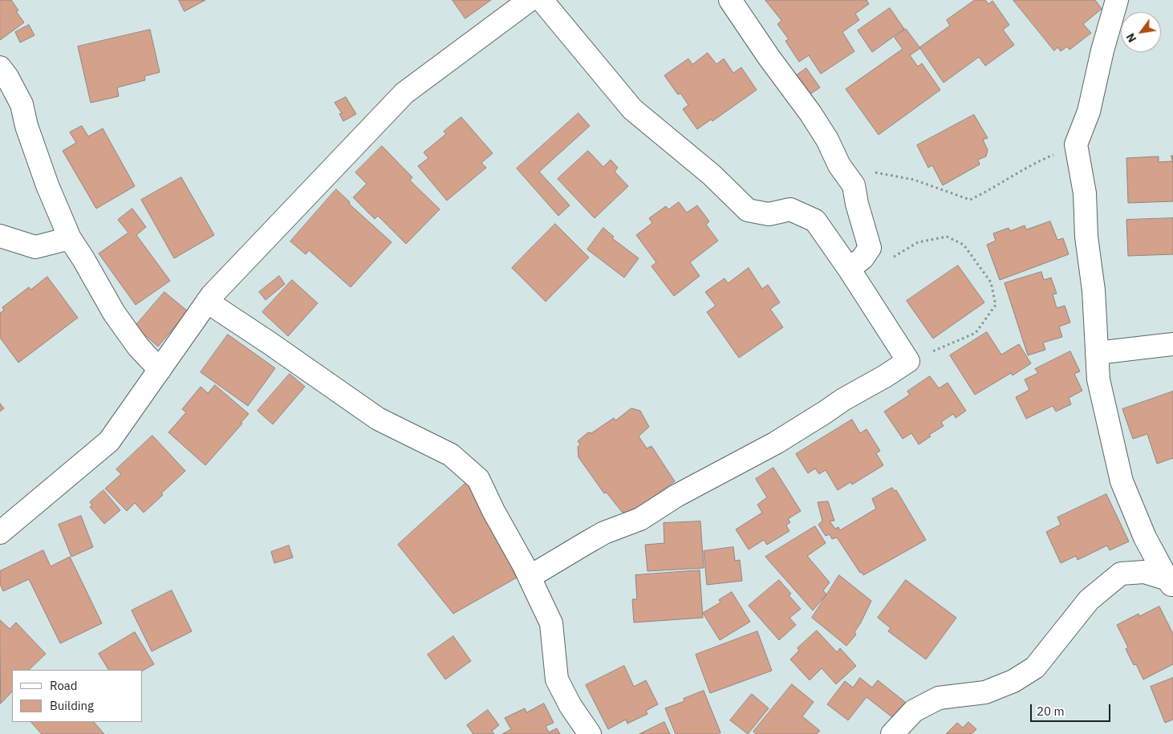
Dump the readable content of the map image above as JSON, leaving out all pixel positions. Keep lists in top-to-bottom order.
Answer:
{
  "legend": ["Road", "Building"],
  "scale_bar": "20 m",
  "north": "bottom left"
}
